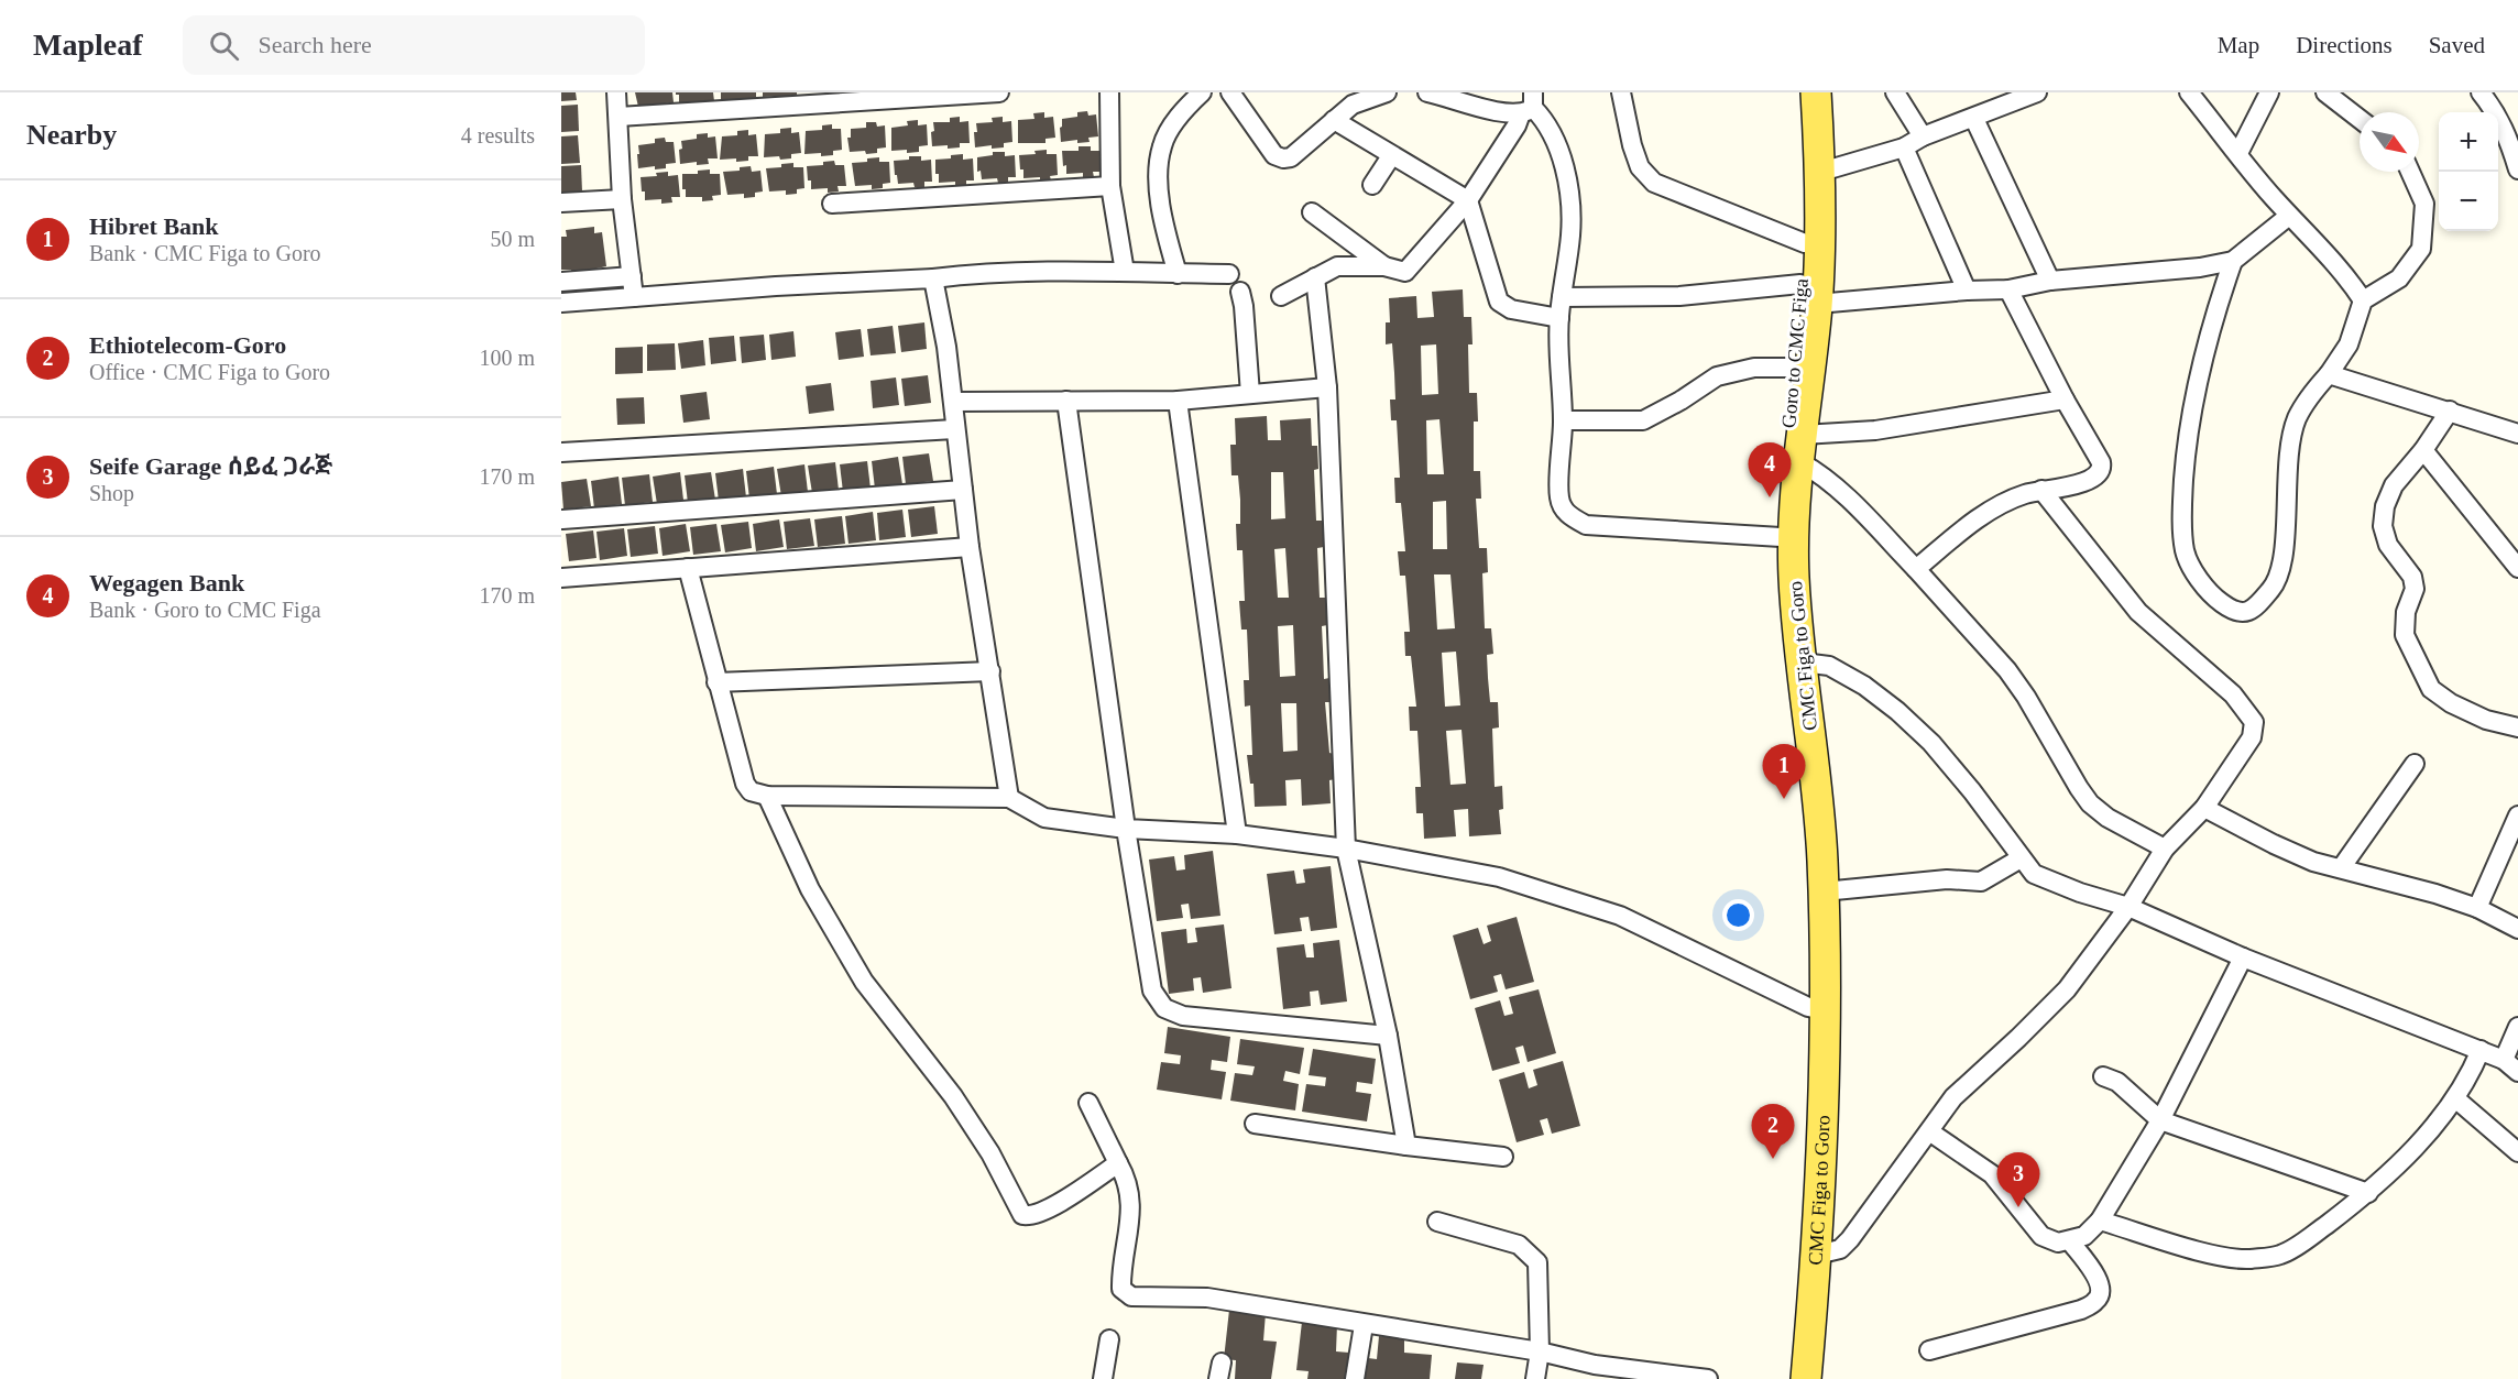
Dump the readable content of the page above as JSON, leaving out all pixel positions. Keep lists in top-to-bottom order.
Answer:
{
  "streets": {
    "main road": ["Goro to CMC Figa", "CMC Figa to Goro"]
  },
  "crossings": [
    ["Goro to CMC Figa", "CMC Figa to Goro"]
  ],
  "north": "bottom right",
  "page": {
    "header": "Mapleaf",
    "search": "Search here",
    "nav": ["Map", "Directions", "Saved"],
    "heading": ["Nearby", "4 results"],
    "map_buttons": ["+", "−"],
    "list": [
      {
        "mark": "1",
        "name": "Hibret Bank",
        "note": "Bank · CMC Figa to Goro",
        "value": "50 m"
      },
      {
        "mark": "2",
        "name": "Ethiotelecom-Goro",
        "note": "Office · CMC Figa to Goro",
        "value": "100 m"
      },
      {
        "mark": "3",
        "name": "Seife Garage ሰይፈ ጋራጅ",
        "note": "Shop",
        "value": "170 m"
      },
      {
        "mark": "4",
        "name": "Wegagen Bank",
        "note": "Bank · Goro to CMC Figa",
        "value": "170 m"
      }
    ],
    "pins": [
      "4",
      "1",
      "2",
      "3"
    ]
  }
}
